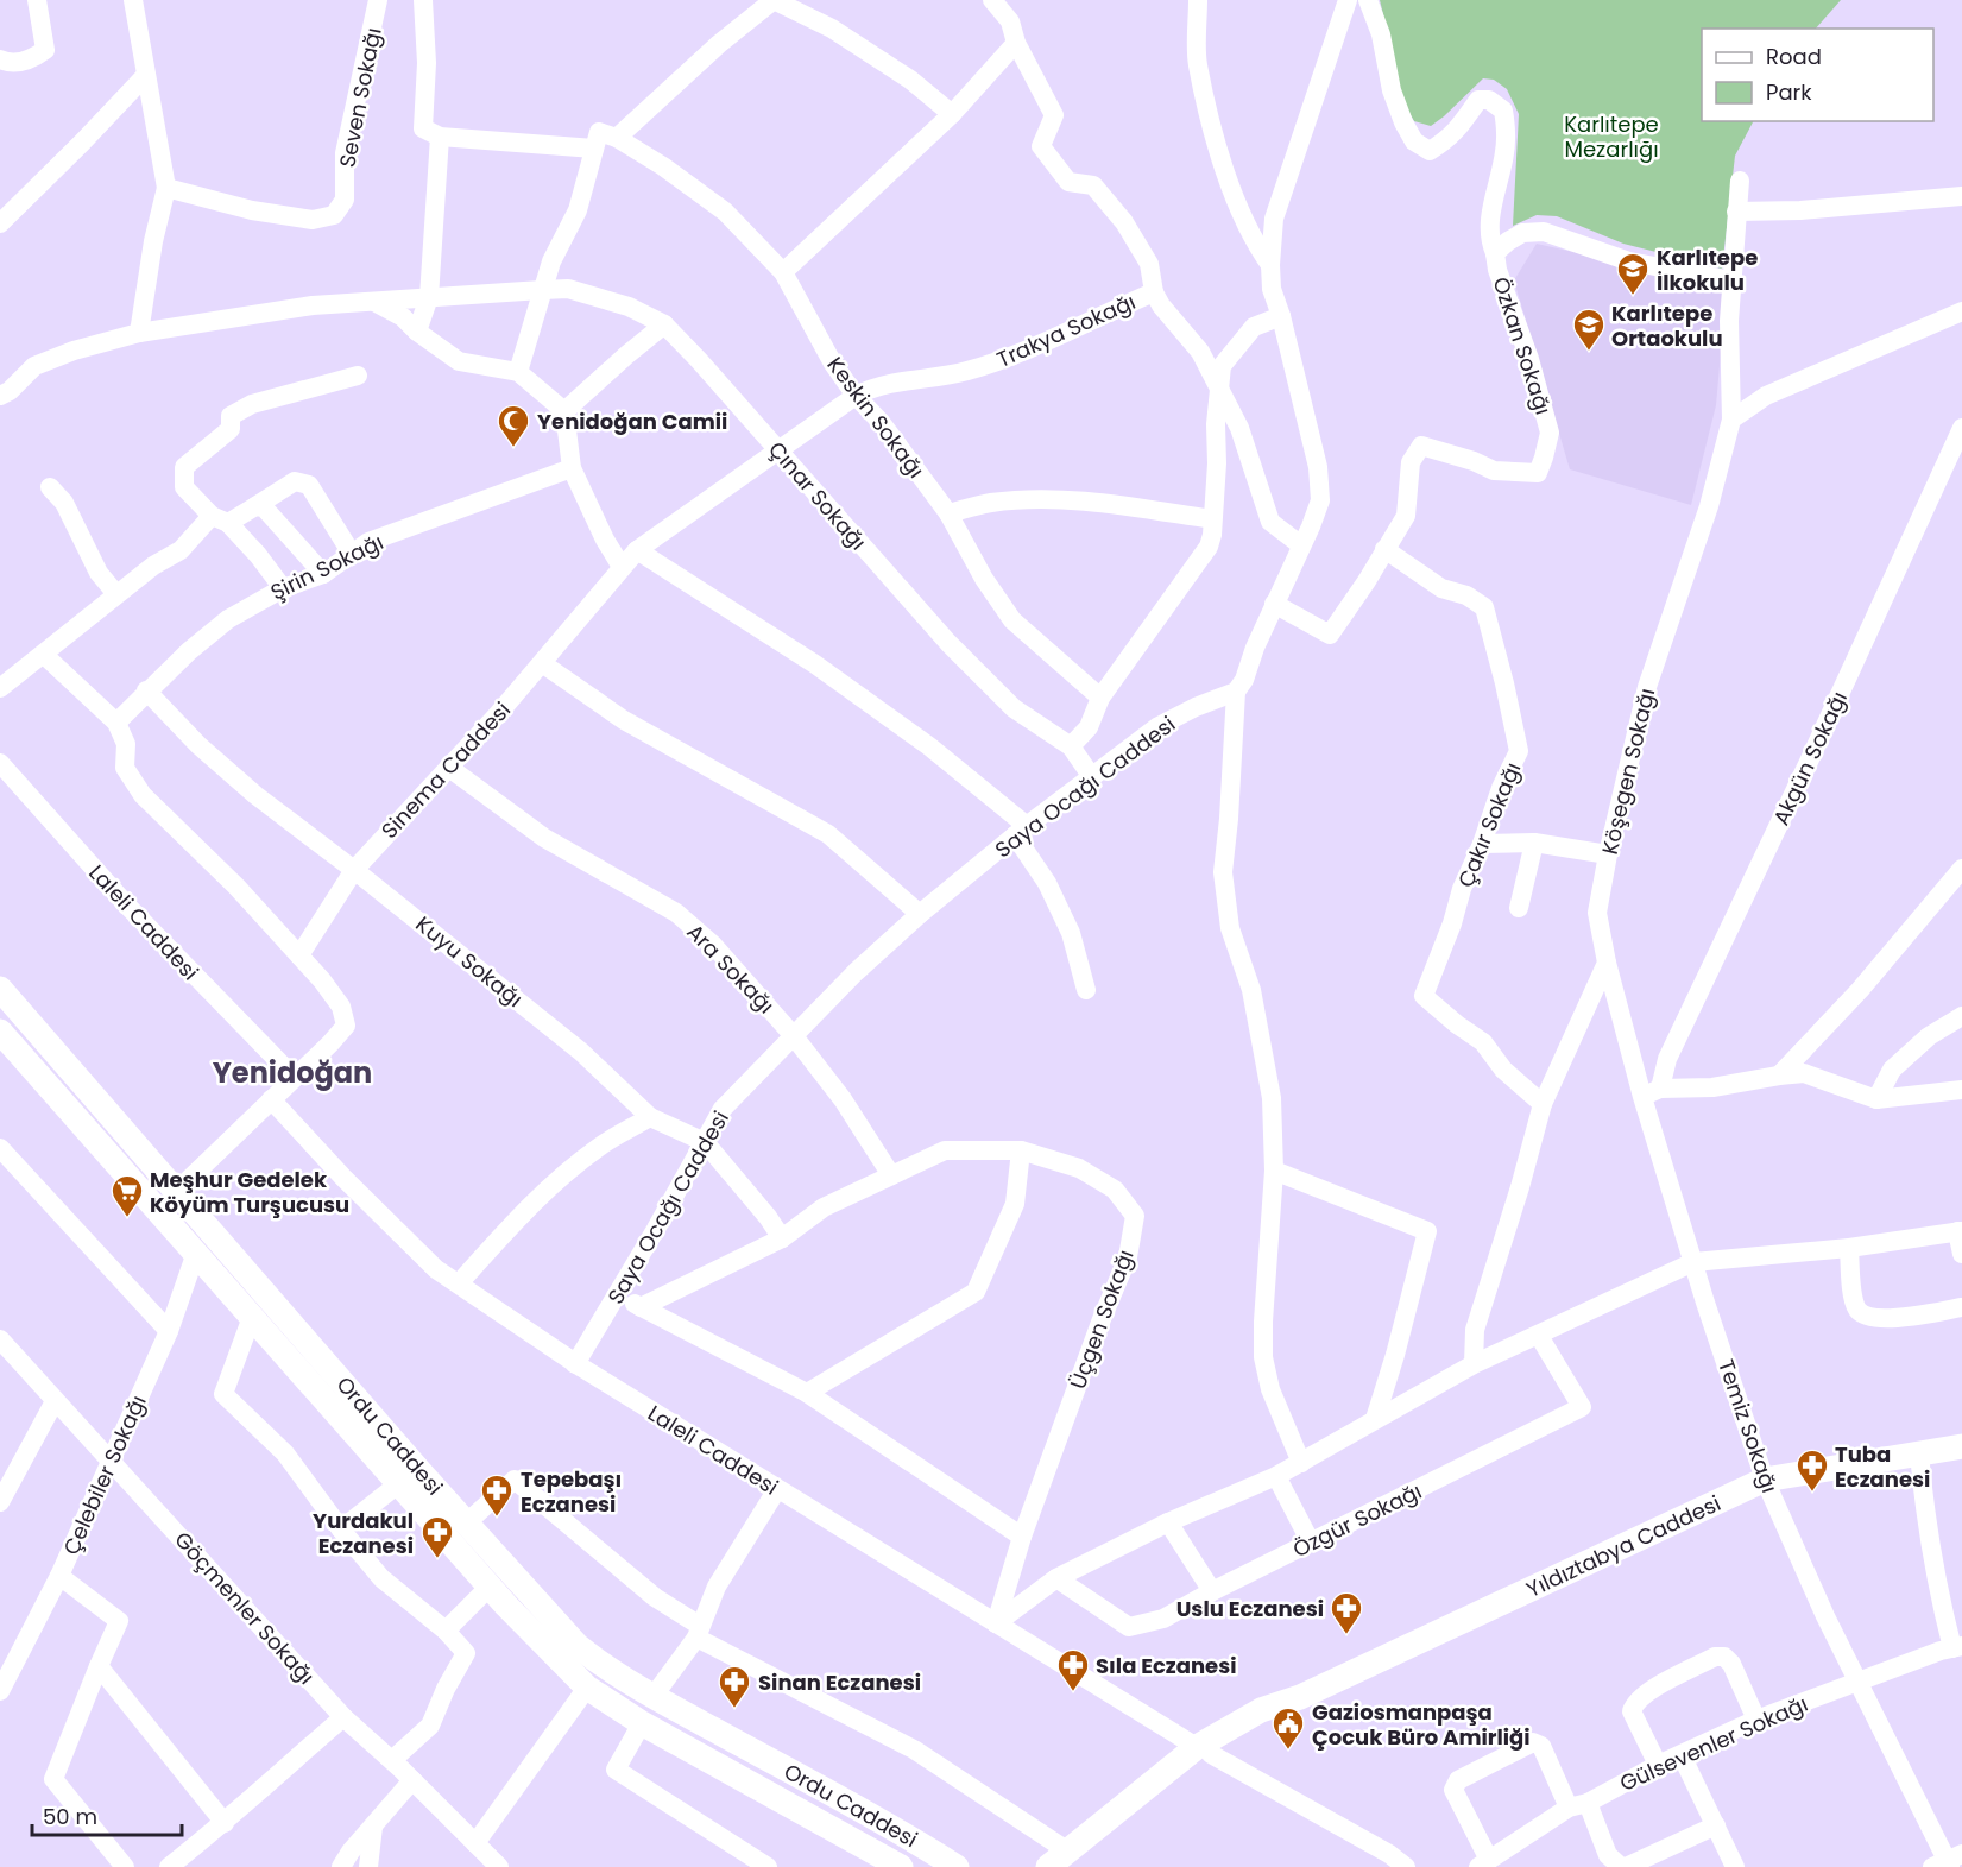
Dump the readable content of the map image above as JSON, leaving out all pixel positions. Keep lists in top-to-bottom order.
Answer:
{
  "streets": {
    "main road": ["Ordu Caddesi", "Yıldıztabya Caddesi"],
    "street": [
      "Seven Sokağı",
      "Trakya Sokağı",
      "Özkan Sokağı",
      "Keskin Sokağı",
      "Çınar Sokağı",
      "Şirin Sokağı",
      "Akgün Sokağı",
      "Sinema Caddesi",
      "Köşegen Sokağı",
      "Saya Ocağı Caddesi",
      "Çakır Sokağı",
      "Laleli Caddesi",
      "Kuyu Sokağı",
      "Ara Sokağı",
      "Üçgen Sokağı",
      "Temiz Sokağı",
      "Çelebiler Sokağı",
      "Özgür Sokağı",
      "Göçmenler Sokağı",
      "Gülsevenler Sokağı"
    ]
  },
  "crossings": [
    ["Trakya Sokağı", "Keskin Sokağı"],
    ["Trakya Sokağı", "Sinema Caddesi"],
    ["Özkan Sokağı", "Köşegen Sokağı"],
    ["Özkan Sokağı", "Çakır Sokağı"],
    ["Keskin Sokağı", "Sinema Caddesi"],
    ["Çınar Sokağı", "Sinema Caddesi"],
    ["Şirin Sokağı", "Kuyu Sokağı"],
    ["Akgün Sokağı", "Temiz Sokağı"],
    ["Sinema Caddesi", "Kuyu Sokağı"],
    ["Sinema Caddesi", "Ara Sokağı"],
    ["Köşegen Sokağı", "Temiz Sokağı"],
    ["Saya Ocağı Caddesi", "Laleli Caddesi"],
    ["Saya Ocağı Caddesi", "Kuyu Sokağı"],
    ["Saya Ocağı Caddesi", "Ara Sokağı"],
    ["Laleli Caddesi", "Üçgen Sokağı"],
    ["Laleli Caddesi", "Yıldıztabya Caddesi"],
    ["Kuyu Sokağı", "Üçgen Sokağı"],
    ["Ara Sokağı", "Üçgen Sokağı"],
    ["Temiz Sokağı", "Yıldıztabya Caddesi"],
    ["Temiz Sokağı", "Gülsevenler Sokağı"],
    ["Ordu Caddesi", "Çelebiler Sokağı"],
    ["Çelebiler Sokağı", "Göçmenler Sokağı"]
  ],
  "districts": ["Yenidoğan"],
  "parks": ["Karlıtepe Mezarlığı"],
  "places": {
    "school or university": ["Karlıtepe İlkokulu", "Karlıtepe Ortaokulu"],
    "mosque": ["Yenidoğan Camii"],
    "supermarket": ["Meşhur Gedelek Köyüm Turşucusu"],
    "pharmacy": [
      "Tuba Eczanesi",
      "Tepebaşı Eczanesi",
      "Yurdakul Eczanesi",
      "Uslu Eczanesi",
      "Sıla Eczanesi",
      "Sinan Eczanesi"
    ],
    "public building": ["Gaziosmanpaşa Çocuk Büro Amirliği"]
  },
  "legend": ["Road", "Park"],
  "scale_bar": "50 m"
}
